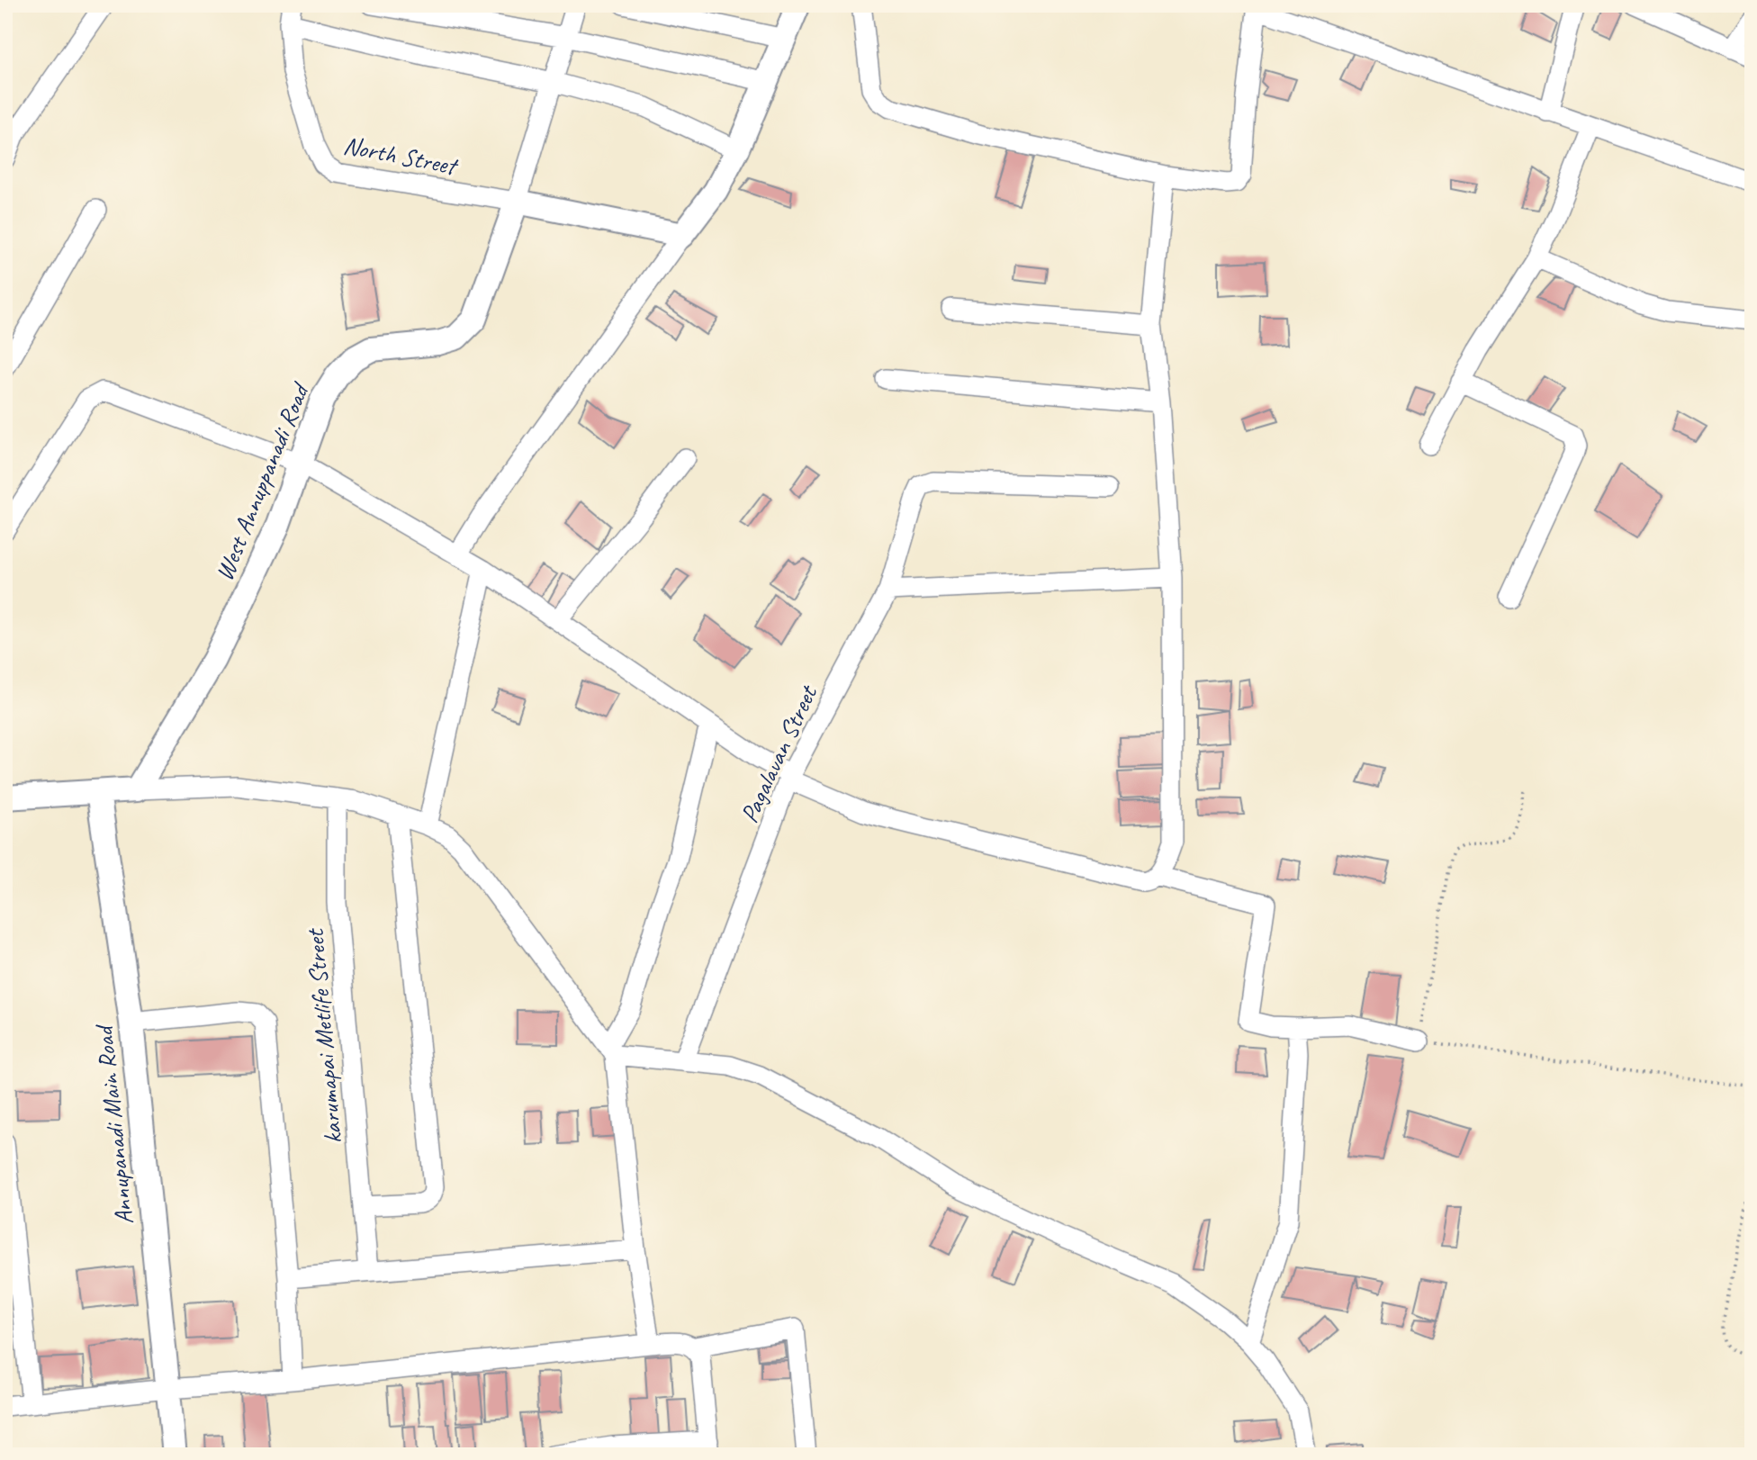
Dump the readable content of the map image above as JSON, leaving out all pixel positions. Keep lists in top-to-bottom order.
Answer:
{
  "streets": {
    "street": [
      "North Street",
      "West Annuppanadi Road",
      "Pagalavan Street",
      "karumapai Metlife Street",
      "Annupanadi Main Road"
    ]
  },
  "crossings": [
    ["North Street", "West Annuppanadi Road"]
  ]
}
